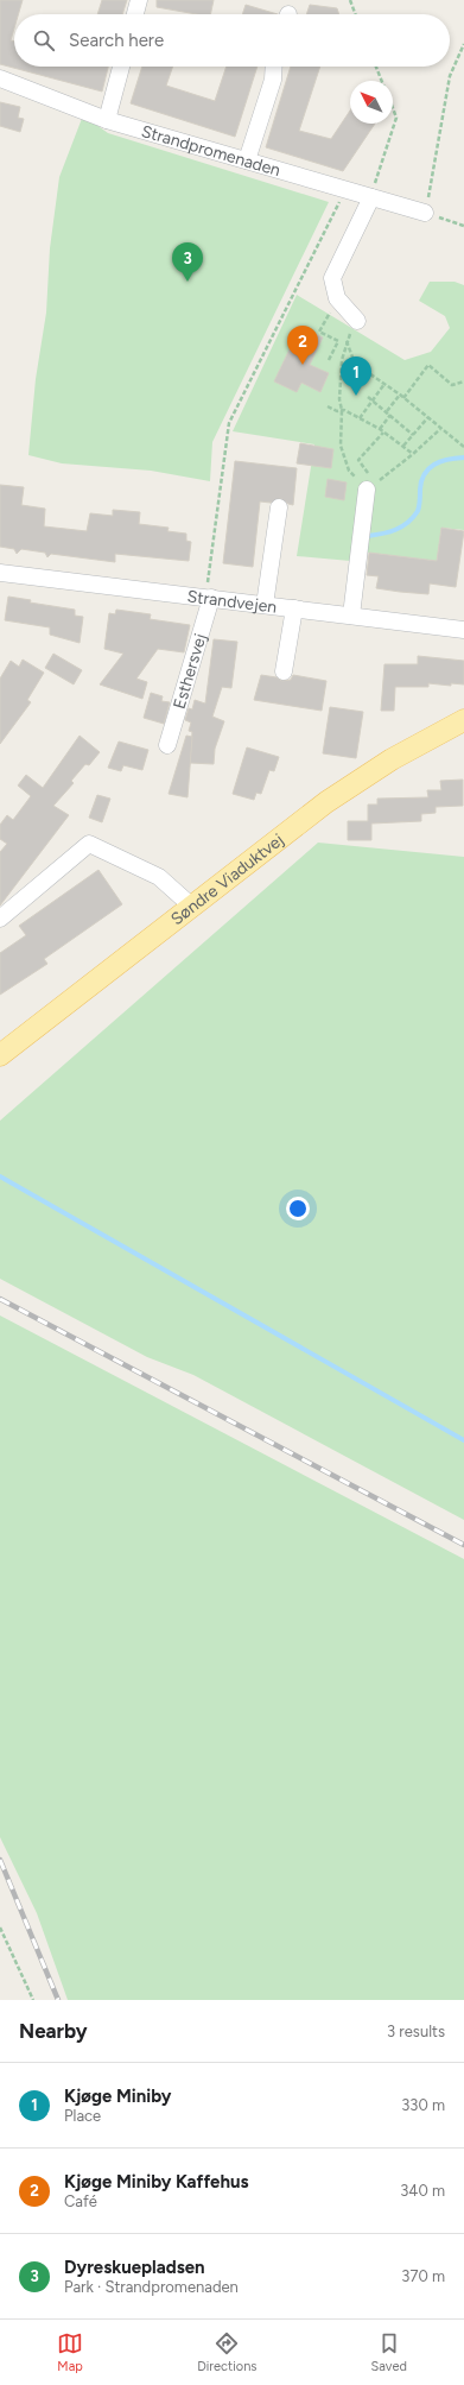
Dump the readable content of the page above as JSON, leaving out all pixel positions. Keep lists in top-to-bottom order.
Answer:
{
  "streets": {
    "main road": ["Søndre Viaduktvej"],
    "street": ["Strandpromenaden", "Strandvejen", "Esthersvej"]
  },
  "crossings": [
    ["Strandvejen", "Esthersvej"]
  ],
  "north": "top left",
  "page": {
    "search": "Search here",
    "pins": ["3", "2", "1"],
    "heading": ["Nearby", "3 results"],
    "list": [
      {
        "mark": "1",
        "name": "Kjøge Miniby",
        "note": "Place",
        "value": "330 m"
      },
      {
        "mark": "2",
        "name": "Kjøge Miniby Kaffehus",
        "note": "Café",
        "value": "340 m"
      },
      {
        "mark": "3",
        "name": "Dyreskuepladsen",
        "note": "Park · Strandpromenaden",
        "value": "370 m"
      }
    ],
    "nav": ["Map", "Directions", "Saved"]
  }
}
